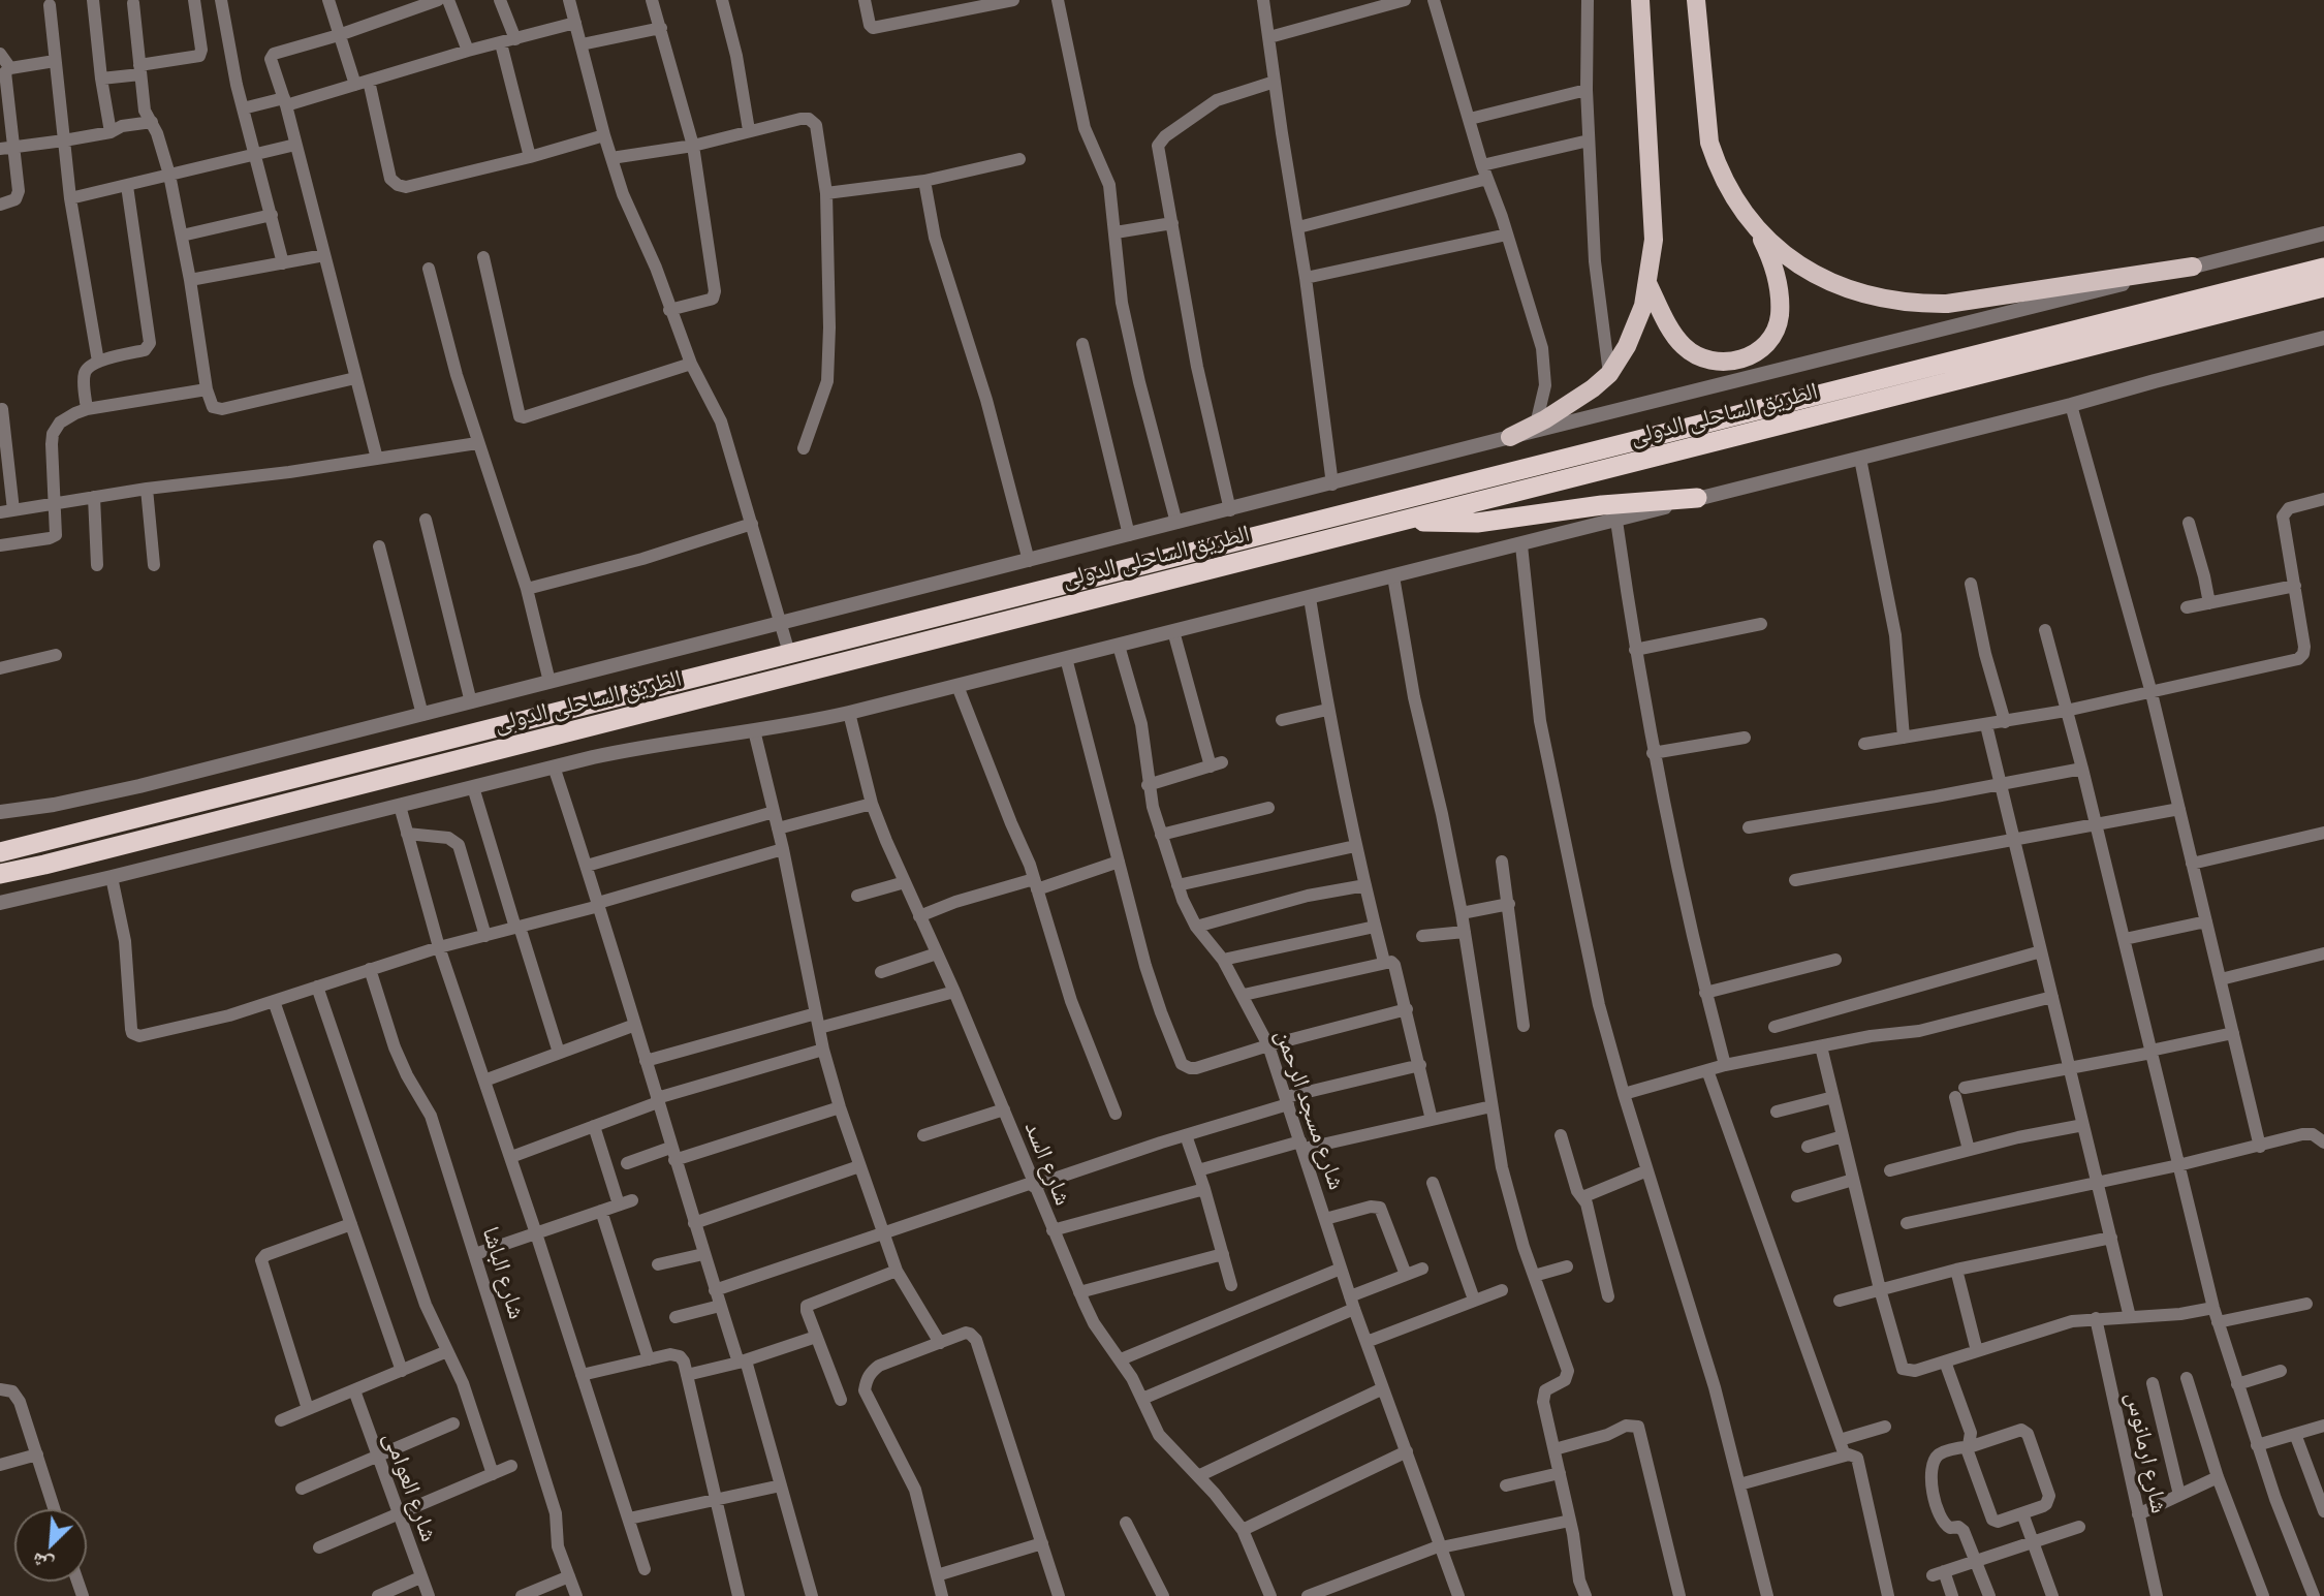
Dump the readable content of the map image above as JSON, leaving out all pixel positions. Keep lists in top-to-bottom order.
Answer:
{
  "streets": {
    "highway": ["الطريق الساحلى الدولى"],
    "street": [
      "شارع مسجد الرحمن",
      "شارع السد",
      "شارع الباشا",
      "شارع ارمانوس",
      "شارع العوامى"
    ]
  },
  "north": "bottom left"
}
